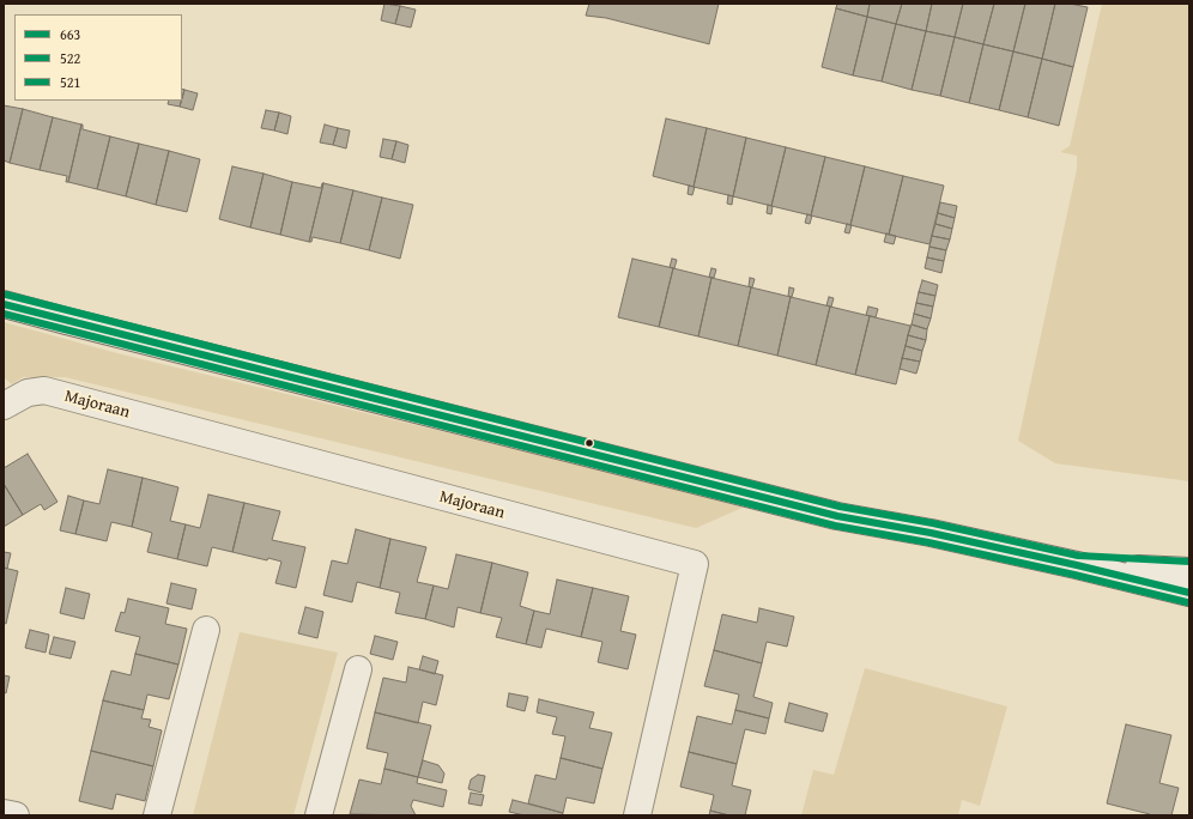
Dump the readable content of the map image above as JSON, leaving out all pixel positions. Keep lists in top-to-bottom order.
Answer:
{
  "streets": {
    "street": ["Majoraan"]
  },
  "lines": ["transit line 521", "transit line 663", "transit line 522"],
  "legend": ["663", "522", "521"]
}
